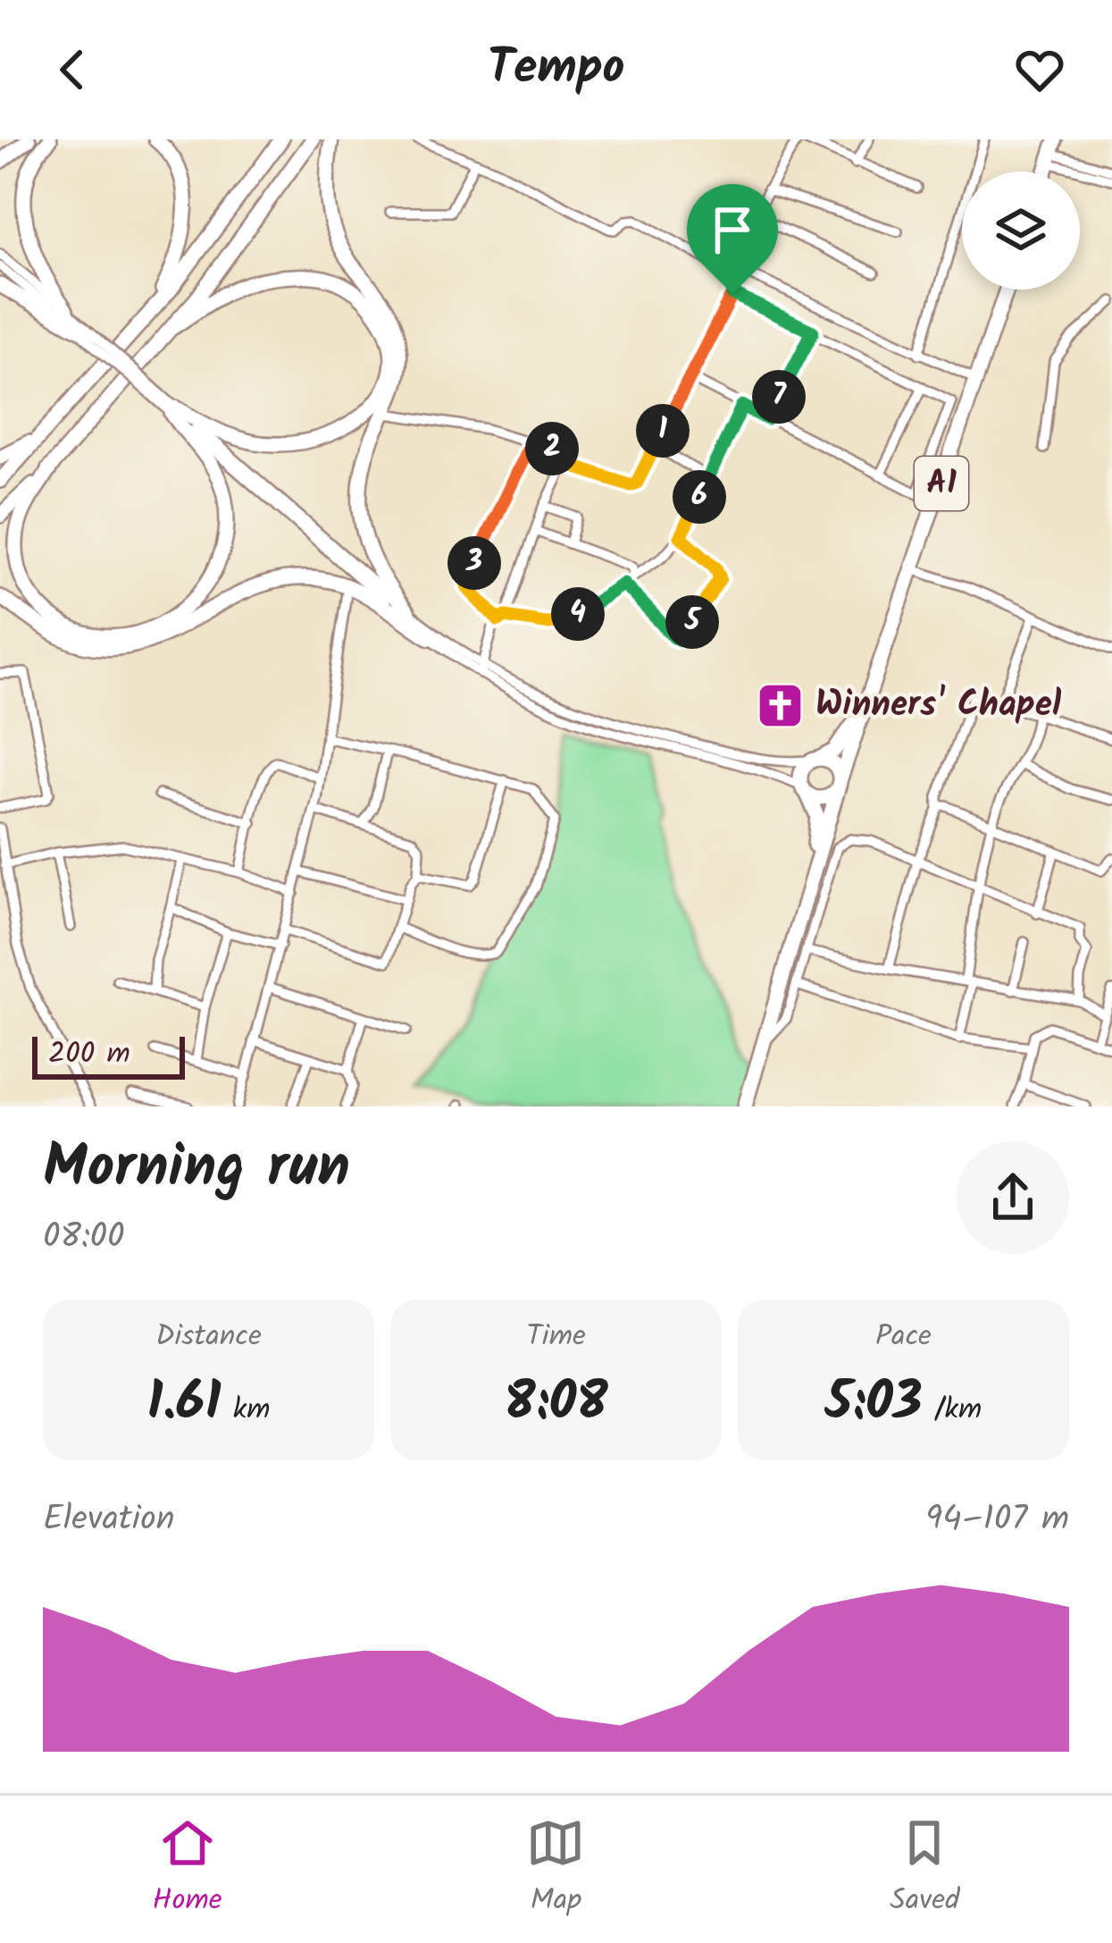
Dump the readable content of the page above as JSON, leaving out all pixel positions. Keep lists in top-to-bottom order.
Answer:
{
  "streets": {
    "highway": ["A1"]
  },
  "places": {
    "church": ["Winners' Chapel"]
  },
  "scale_bar": "200 m",
  "page": {
    "header": "Tempo",
    "pins": [
      "7",
      "1",
      "2",
      "6",
      "3",
      "4",
      "5"
    ],
    "scale": "200 m",
    "heading": ["Morning run", "08:00"],
    "stats": [
      ["Distance", "1.61 km"],
      ["Time", "8:08"],
      ["Pace", "5:03 /km"]
    ],
    "chart": ["Elevation", "94–107 m"],
    "tabs": ["Home", "Map", "Saved"]
  }
}
